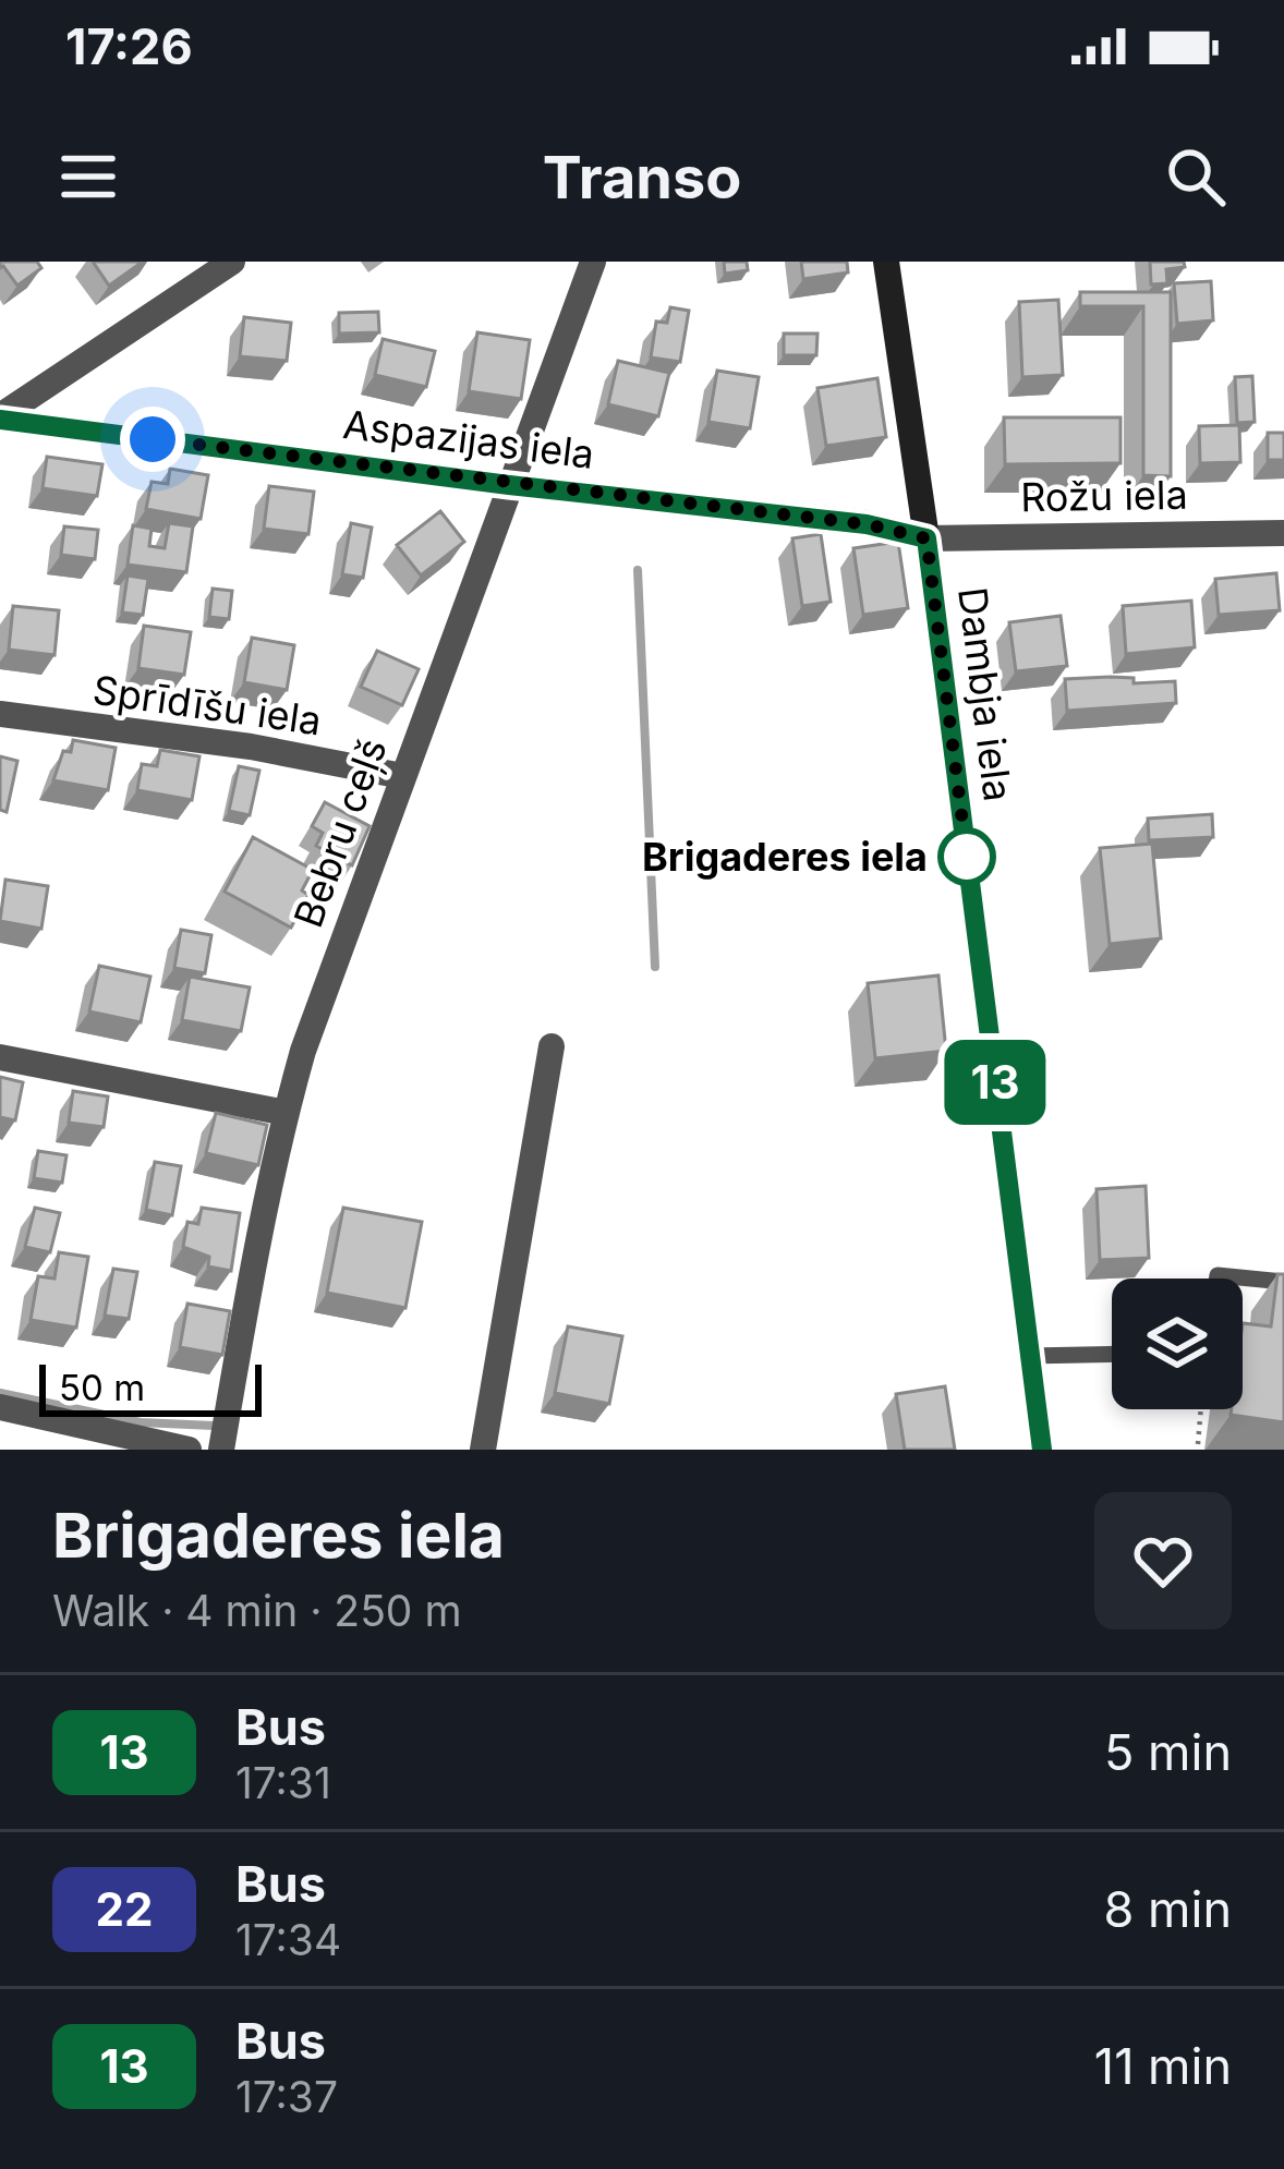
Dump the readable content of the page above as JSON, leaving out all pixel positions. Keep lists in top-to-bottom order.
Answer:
{
  "streets": {
    "street": [
      "Aspazijas iela",
      "Rožu iela",
      "Dambja iela",
      "Sprīdīšu iela",
      "Bebru ceļš"
    ]
  },
  "crossings": [
    ["Aspazijas iela", "Rožu iela"],
    ["Aspazijas iela", "Dambja iela"],
    ["Aspazijas iela", "Bebru ceļš"],
    ["Rožu iela", "Dambja iela"],
    ["Sprīdīšu iela", "Bebru ceļš"]
  ],
  "places": ["Brigaderes iela"],
  "lines": ["bus line 13"],
  "scale_bar": "50 m",
  "page": {
    "status": "17:26",
    "header": "Transo",
    "on_map": "13",
    "scale": "50 m",
    "heading": ["Brigaderes iela", "Walk · 4 min · 250 m"],
    "list": [
      {
        "mark": "13",
        "name": "Bus",
        "note": "17:31",
        "value": "5 min"
      },
      {
        "mark": "22",
        "name": "Bus",
        "note": "17:34",
        "value": "8 min"
      },
      {
        "mark": "13",
        "name": "Bus",
        "note": "17:37",
        "value": "11 min"
      }
    ]
  }
}
